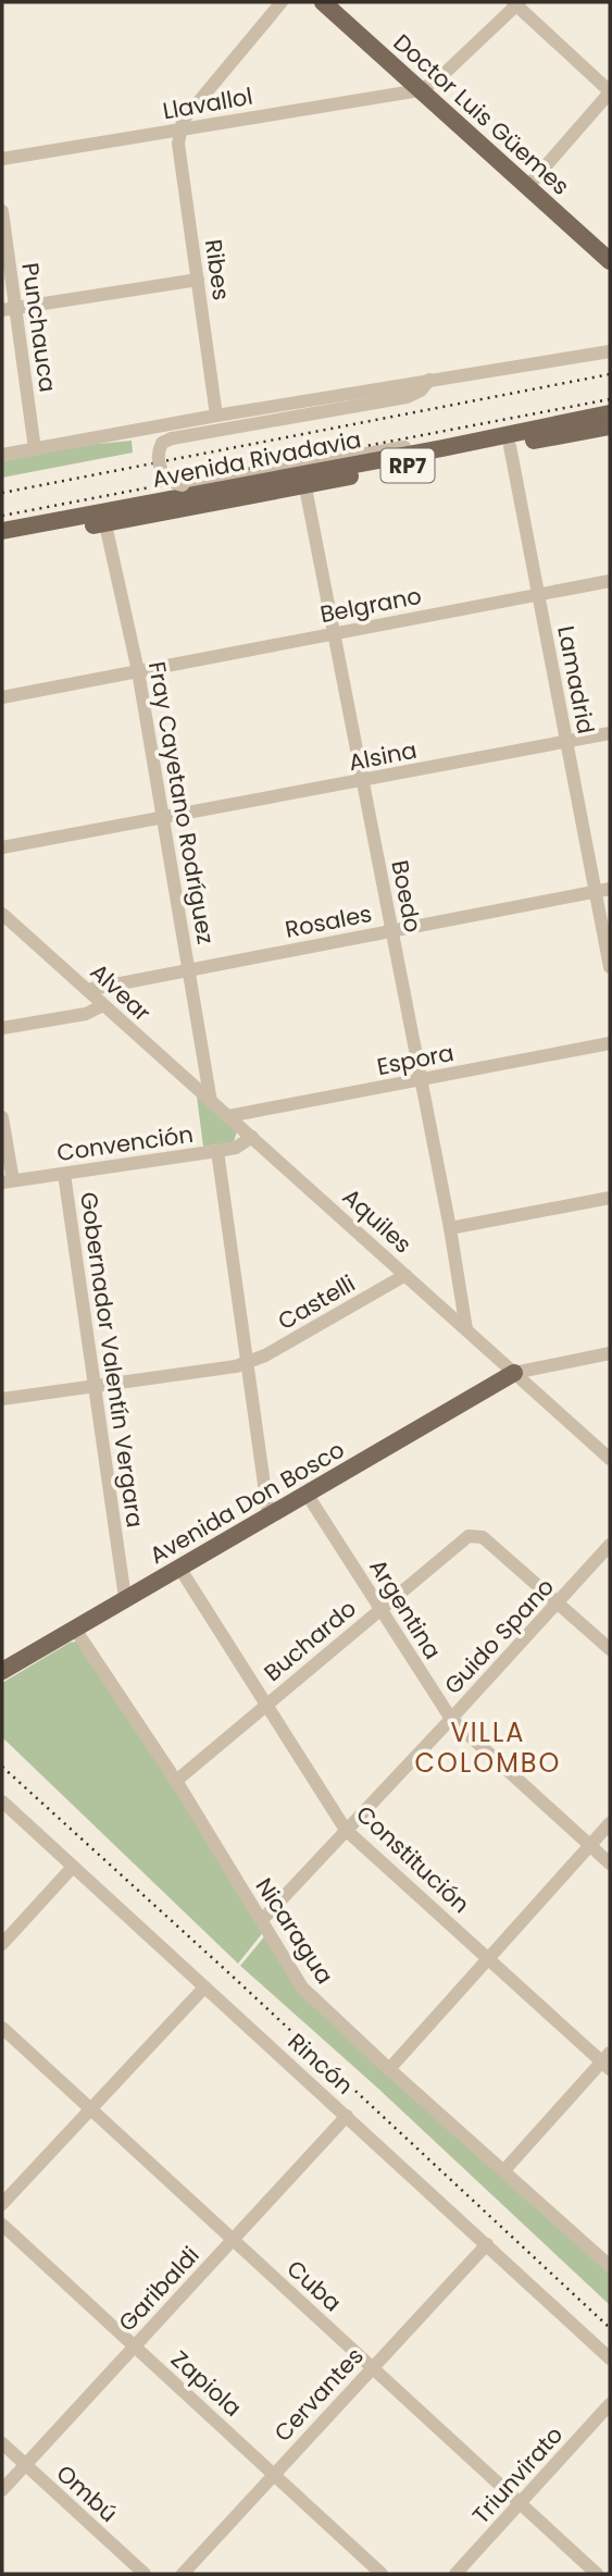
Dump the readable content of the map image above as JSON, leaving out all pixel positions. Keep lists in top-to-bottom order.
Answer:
{
  "streets": {
    "main road": [
      "Doctor Luis Güemes",
      "Avenida Rivadavia",
      "RP7",
      "Avenida Don Bosco"
    ],
    "street": [
      "Llavallol",
      "Ribes",
      "Punchauca",
      "Belgrano",
      "Lamadrid",
      "Alsina",
      "Fray Cayetano Rodríguez",
      "Boedo",
      "Rosales",
      "Alvear",
      "Espora",
      "Convención",
      "Aquiles",
      "Castelli",
      "Gobernador Valentín Vergara",
      "Argentina",
      "Guido Spano",
      "Buchardo",
      "Constitución",
      "Nicaragua",
      "Rincón",
      "Cuba",
      "Garibaldi",
      "Zapiola",
      "Cervantes",
      "Triunvirato",
      "Ombú"
    ]
  },
  "crossings": [
    ["Llavallol", "Doctor Luis Güemes"],
    ["Llavallol", "Ribes"],
    ["Ribes", "Avenida Rivadavia"],
    ["Punchauca", "Avenida Rivadavia"],
    ["Avenida Rivadavia", "Lamadrid"],
    ["Avenida Rivadavia", "Fray Cayetano Rodríguez"],
    ["Avenida Rivadavia", "Boedo"],
    ["Belgrano", "Lamadrid"],
    ["Belgrano", "Fray Cayetano Rodríguez"],
    ["Belgrano", "Boedo"],
    ["Lamadrid", "Alsina"],
    ["Lamadrid", "Rosales"],
    ["Alsina", "Fray Cayetano Rodríguez"],
    ["Alsina", "Boedo"],
    ["Fray Cayetano Rodríguez", "Rosales"],
    ["Fray Cayetano Rodríguez", "Alvear"],
    ["Fray Cayetano Rodríguez", "Aquiles"],
    ["Boedo", "Rosales"],
    ["Boedo", "Espora"],
    ["Boedo", "Aquiles"],
    ["Rosales", "Alvear"],
    ["Alvear", "Aquiles"],
    ["Espora", "Aquiles"],
    ["Convención", "Aquiles"],
    ["Convención", "Gobernador Valentín Vergara"],
    ["Aquiles", "Castelli"],
    ["Aquiles", "Avenida Don Bosco"],
    ["Castelli", "Gobernador Valentín Vergara"],
    ["Gobernador Valentín Vergara", "Avenida Don Bosco"],
    ["Avenida Don Bosco", "Argentina"],
    ["Avenida Don Bosco", "Constitución"],
    ["Avenida Don Bosco", "Nicaragua"],
    ["Argentina", "Guido Spano"],
    ["Argentina", "Buchardo"],
    ["Guido Spano", "Buchardo"],
    ["Guido Spano", "Constitución"],
    ["Guido Spano", "Nicaragua"],
    ["Buchardo", "Constitución"],
    ["Buchardo", "Nicaragua"],
    ["Rincón", "Garibaldi"],
    ["Rincón", "Cervantes"],
    ["Cuba", "Garibaldi"],
    ["Cuba", "Cervantes"],
    ["Cuba", "Triunvirato"],
    ["Garibaldi", "Zapiola"],
    ["Garibaldi", "Ombú"],
    ["Zapiola", "Cervantes"]
  ],
  "districts": ["VILLA COLOMBO"]
}
